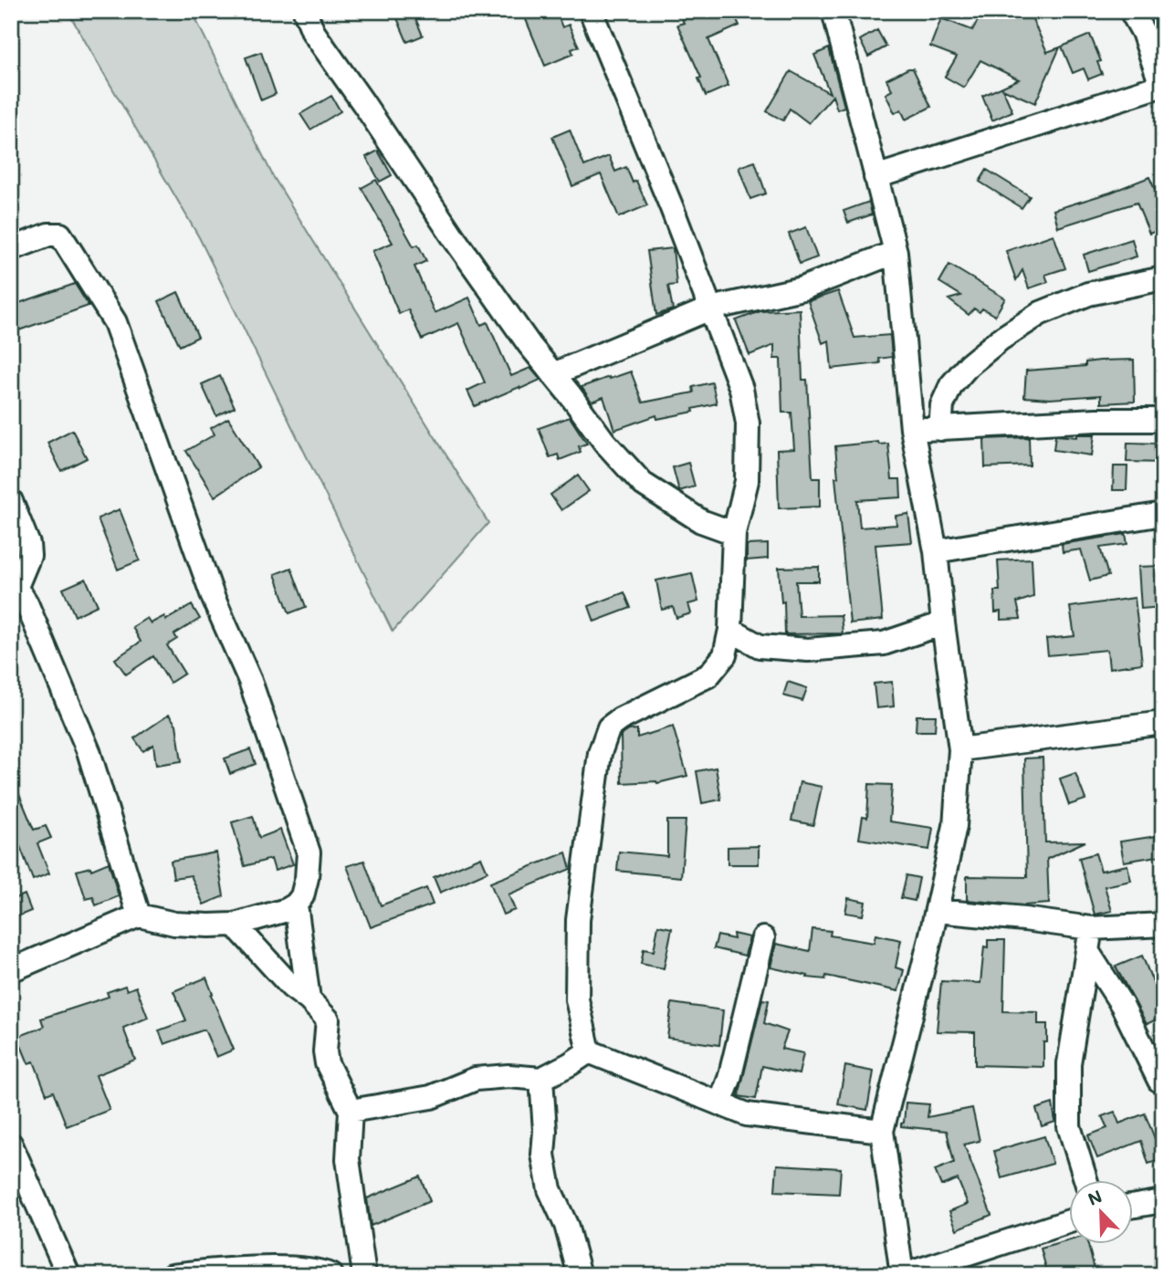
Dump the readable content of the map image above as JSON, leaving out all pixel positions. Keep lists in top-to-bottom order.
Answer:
{
  "north": "top left"
}
